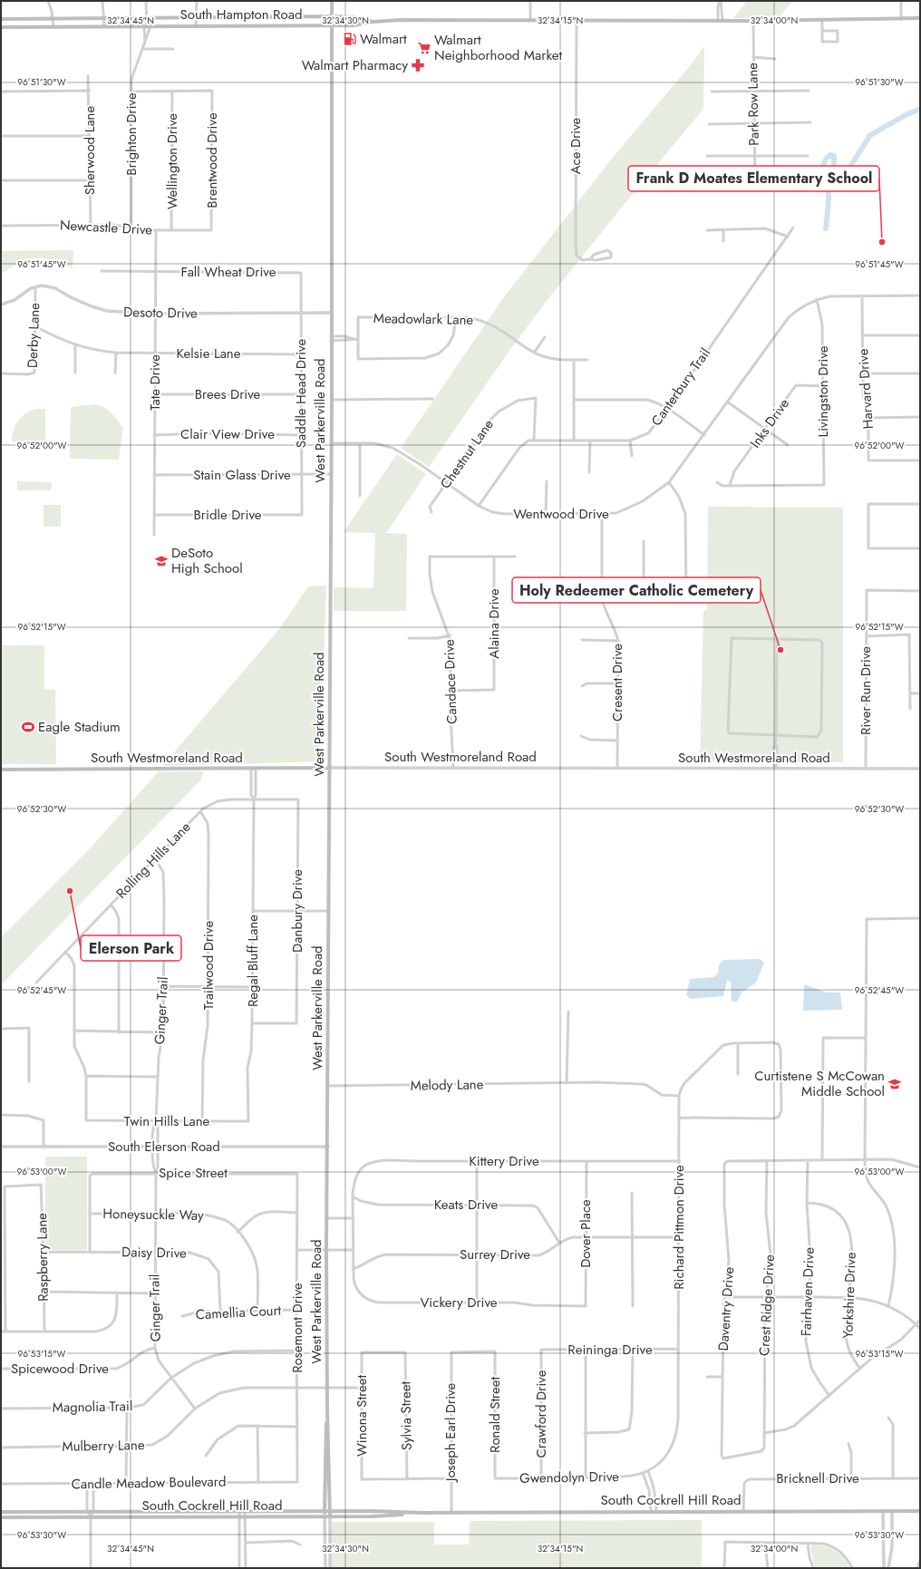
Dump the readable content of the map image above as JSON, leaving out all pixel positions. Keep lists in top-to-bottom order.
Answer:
{
  "streets": {
    "main road": [
      "South Hampton Road",
      "West Parkerville Road",
      "South Westmoreland Road",
      "South Cockrell Hill Road"
    ],
    "street": [
      "Park Row Lane",
      "Brighton Drive",
      "Ace Drive",
      "Sherwood Lane",
      "Brentwood Drive",
      "Wellington Drive",
      "Newcastle Drive",
      "Fall Wheat Drive",
      "Desoto Drive",
      "Meadowlark Lane",
      "Derby Lane",
      "Kelsie Lane",
      "Tate Drive",
      "Canterbury Trail",
      "Harvard Drive",
      "Livingston Drive",
      "Saddle Head Drive",
      "Brees Drive",
      "Inks Drive",
      "Clair View Drive",
      "Chestnut Lane",
      "Stain Glass Drive",
      "Wentwood Drive",
      "Bridle Drive",
      "Alaina Drive",
      "Candace Drive",
      "Cresent Drive",
      "River Run Drive",
      "Rolling Hills Lane",
      "Danbury Drive",
      "Regal Bluff Lane",
      "Trailwood Drive",
      "Ginger Trail",
      "Melody Lane",
      "Twin Hills Lane",
      "South Elerson Road",
      "Kittery Drive",
      "Spice Street",
      "Keats Drive",
      "Honeysuckle Way",
      "Richard Pittmon Drive",
      "Dover Place",
      "Daisy Drive",
      "Surrey Drive",
      "Raspberry Lane",
      "Fairhaven Drive",
      "Yorkshire Drive",
      "Vickery Drive",
      "Crest Ridge Drive",
      "Daventry Drive",
      "Camellia Court",
      "Rosemont Drive",
      "Reininga Drive",
      "Spicewood Drive",
      "Magnolia Trail",
      "Crawford Drive",
      "Ronald Street",
      "Winona Street",
      "Sylvia Street",
      "Joseph Earl Drive",
      "Mulberry Lane",
      "Gwendolyn Drive",
      "Bricknell Drive",
      "Candle Meadow Boulevard"
    ]
  },
  "crossings": [
    ["South Hampton Road", "Park Row Lane"],
    ["South Hampton Road", "Brighton Drive"],
    ["South Hampton Road", "Ace Drive"],
    ["South Hampton Road", "West Parkerville Road"],
    ["Brighton Drive", "Newcastle Drive"],
    ["Sherwood Lane", "Newcastle Drive"],
    ["Brentwood Drive", "Wellington Drive"],
    ["Brentwood Drive", "Newcastle Drive"],
    ["Wellington Drive", "Newcastle Drive"],
    ["Newcastle Drive", "Tate Drive"],
    ["Fall Wheat Drive", "Tate Drive"],
    ["Fall Wheat Drive", "Saddle Head Drive"],
    ["Desoto Drive", "Derby Lane"],
    ["Desoto Drive", "Tate Drive"],
    ["Desoto Drive", "Saddle Head Drive"],
    ["Desoto Drive", "West Parkerville Road"],
    ["Derby Lane", "Kelsie Lane"],
    ["Kelsie Lane", "Tate Drive"],
    ["Kelsie Lane", "Saddle Head Drive"],
    ["Tate Drive", "Brees Drive"],
    ["Tate Drive", "Clair View Drive"],
    ["Tate Drive", "Stain Glass Drive"],
    ["Tate Drive", "Bridle Drive"],
    ["Canterbury Trail", "Chestnut Lane"],
    ["Harvard Drive", "Wentwood Drive"],
    ["Livingston Drive", "Inks Drive"],
    ["Livingston Drive", "Wentwood Drive"],
    ["Saddle Head Drive", "Brees Drive"],
    ["Saddle Head Drive", "Clair View Drive"],
    ["Saddle Head Drive", "Stain Glass Drive"],
    ["Saddle Head Drive", "Bridle Drive"],
    ["West Parkerville Road", "Stain Glass Drive"],
    ["West Parkerville Road", "Wentwood Drive"],
    ["West Parkerville Road", "South Westmoreland Road"],
    ["West Parkerville Road", "Melody Lane"],
    ["West Parkerville Road", "South Elerson Road"],
    ["West Parkerville Road", "Mulberry Lane"],
    ["West Parkerville Road", "South Cockrell Hill Road"],
    ["Chestnut Lane", "Wentwood Drive"],
    ["Wentwood Drive", "Cresent Drive"],
    ["Alaina Drive", "Candace Drive"],
    ["Candace Drive", "South Westmoreland Road"],
    ["Cresent Drive", "South Westmoreland Road"],
    ["River Run Drive", "South Westmoreland Road"],
    ["South Westmoreland Road", "Regal Bluff Lane"],
    ["Rolling Hills Lane", "Danbury Drive"],
    ["Rolling Hills Lane", "Regal Bluff Lane"],
    ["Rolling Hills Lane", "Trailwood Drive"],
    ["Rolling Hills Lane", "Ginger Trail"],
    ["Danbury Drive", "Regal Bluff Lane"],
    ["Regal Bluff Lane", "Twin Hills Lane"],
    ["Trailwood Drive", "Twin Hills Lane"],
    ["Ginger Trail", "Twin Hills Lane"],
    ["Ginger Trail", "South Elerson Road"],
    ["Ginger Trail", "Spice Street"],
    ["Ginger Trail", "Honeysuckle Way"],
    ["Ginger Trail", "Daisy Drive"],
    ["Ginger Trail", "Spicewood Drive"],
    ["Ginger Trail", "Magnolia Trail"],
    ["Ginger Trail", "Mulberry Lane"],
    ["Melody Lane", "Richard Pittmon Drive"],
    ["Kittery Drive", "Keats Drive"],
    ["Kittery Drive", "Richard Pittmon Drive"],
    ["Kittery Drive", "Dover Place"],
    ["Kittery Drive", "Vickery Drive"],
    ["Spice Street", "Honeysuckle Way"],
    ["Spice Street", "Rosemont Drive"],
    ["Keats Drive", "Surrey Drive"],
    ["Keats Drive", "Vickery Drive"],
    ["Honeysuckle Way", "Camellia Court"],
    ["Richard Pittmon Drive", "Surrey Drive"],
    ["Richard Pittmon Drive", "Reininga Drive"],
    ["Richard Pittmon Drive", "Gwendolyn Drive"],
    ["Dover Place", "Surrey Drive"],
    ["Dover Place", "Vickery Drive"],
    ["Daisy Drive", "Raspberry Lane"],
    ["Daisy Drive", "Camellia Court"],
    ["Surrey Drive", "Vickery Drive"],
    ["Fairhaven Drive", "Yorkshire Drive"],
    ["Crest Ridge Drive", "Daventry Drive"],
    ["Camellia Court", "Rosemont Drive"],
    ["Rosemont Drive", "Magnolia Trail"],
    ["Rosemont Drive", "Mulberry Lane"],
    ["Rosemont Drive", "Candle Meadow Boulevard"],
    ["Reininga Drive", "Crawford Drive"],
    ["Crawford Drive", "Gwendolyn Drive"],
    ["Ronald Street", "Joseph Earl Drive"],
    ["Ronald Street", "Gwendolyn Drive"],
    ["Winona Street", "Sylvia Street"],
    ["Winona Street", "Mulberry Lane"],
    ["Joseph Earl Drive", "South Cockrell Hill Road"],
    ["Bricknell Drive", "South Cockrell Hill Road"]
  ],
  "places": {
    "fuel station": ["Walmart"],
    "supermarket": ["Walmart Neighborhood Market"],
    "pharmacy": ["Walmart Pharmacy"],
    "other": ["Frank D Moates Elementary School", "Holy Redeemer Catholic Cemetery", "Elerson Park"],
    "school or university": ["DeSoto High School", "Curtistene S McCowan Middle School"],
    "sports": ["Eagle Stadium"]
  },
  "coordinates": [
    "32°34'45\"N",
    "32°34'30\"N",
    "32°34'15\"N",
    "32°34'00\"N",
    "96°51'30\"W",
    "96°51'45\"W",
    "96°52'00\"W",
    "96°52'15\"W",
    "96°52'30\"W",
    "96°52'45\"W",
    "96°53'00\"W",
    "96°53'15\"W",
    "96°53'30\"W"
  ]
}
